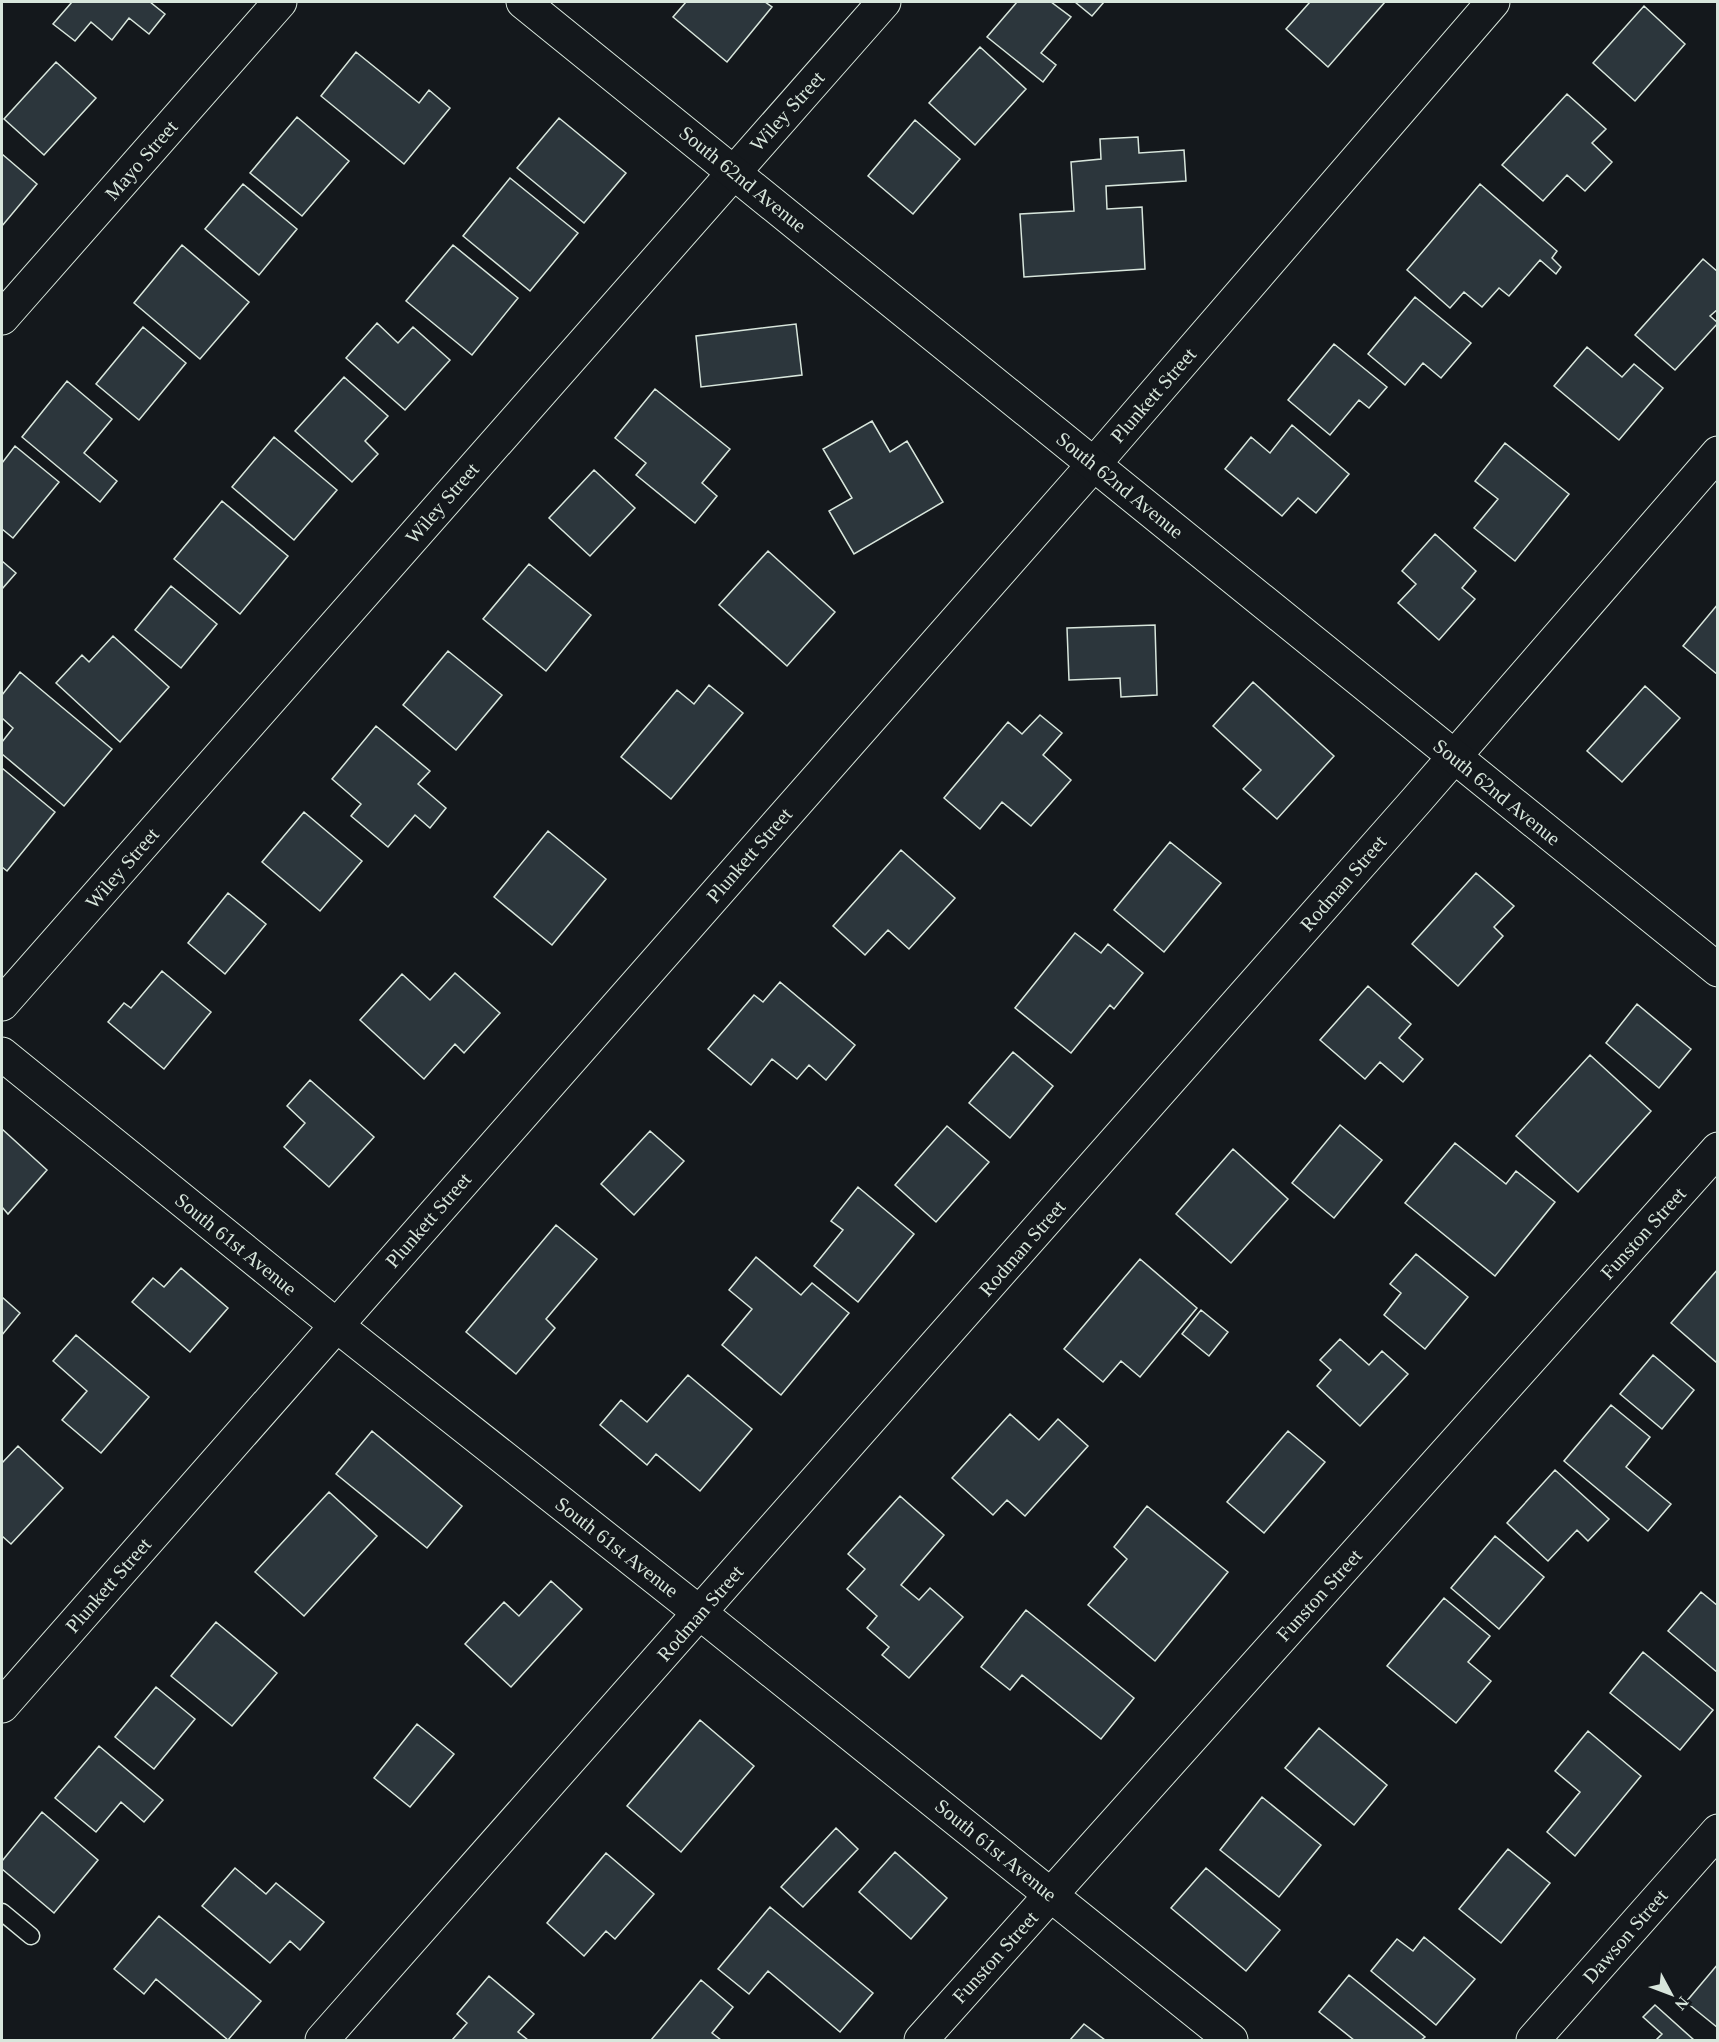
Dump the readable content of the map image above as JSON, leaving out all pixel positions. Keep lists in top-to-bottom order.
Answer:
{
  "streets": {
    "street": [
      "Wiley Street",
      "Mayo Street",
      "South 62nd Avenue",
      "Plunkett Street",
      "Rodman Street",
      "Funston Street",
      "South 61st Avenue",
      "Dawson Street"
    ]
  },
  "crossings": [
    ["Wiley Street", "South 62nd Avenue"],
    ["South 62nd Avenue", "Plunkett Street"],
    ["South 62nd Avenue", "Rodman Street"],
    ["Plunkett Street", "South 61st Avenue"],
    ["Rodman Street", "South 61st Avenue"],
    ["Funston Street", "South 61st Avenue"]
  ],
  "north": "bottom right"
}
